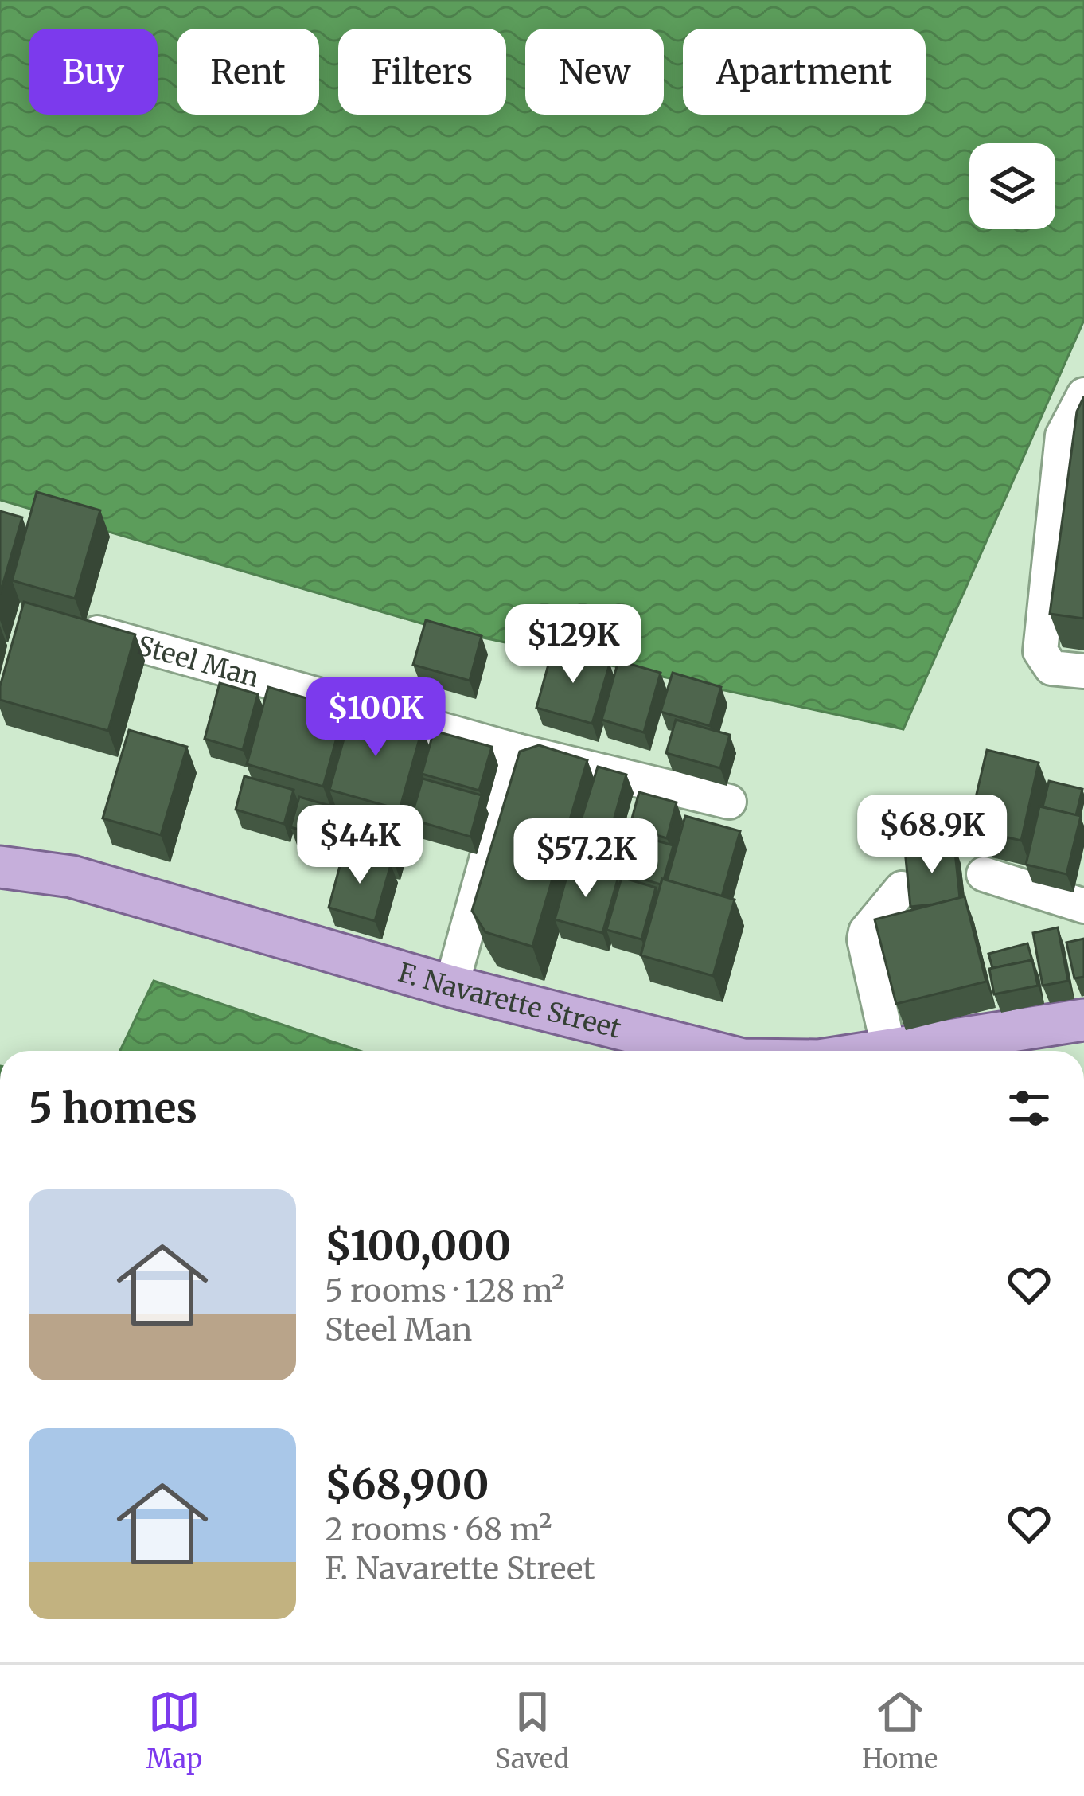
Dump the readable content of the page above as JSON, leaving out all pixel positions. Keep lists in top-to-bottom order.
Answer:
{
  "streets": {
    "main road": ["F. Navarette Street"],
    "street": ["Steel Man"]
  },
  "page": {
    "chip": [
      "Buy",
      "Rent",
      "Filters",
      "New",
      "Apartment"
    ],
    "price": [
      "$129K",
      "$100K",
      "$68.9K",
      "$44K",
      "$57.2K"
    ],
    "heading": "5 homes",
    "list": [
      {
        "name": "$100,000",
        "note": "5 rooms · 128 m² · Steel Man"
      },
      {
        "name": "$68,900",
        "note": "2 rooms · 68 m² · F. Navarette Street"
      }
    ],
    "tabs": ["Map", "Saved", "Home"]
  }
}
